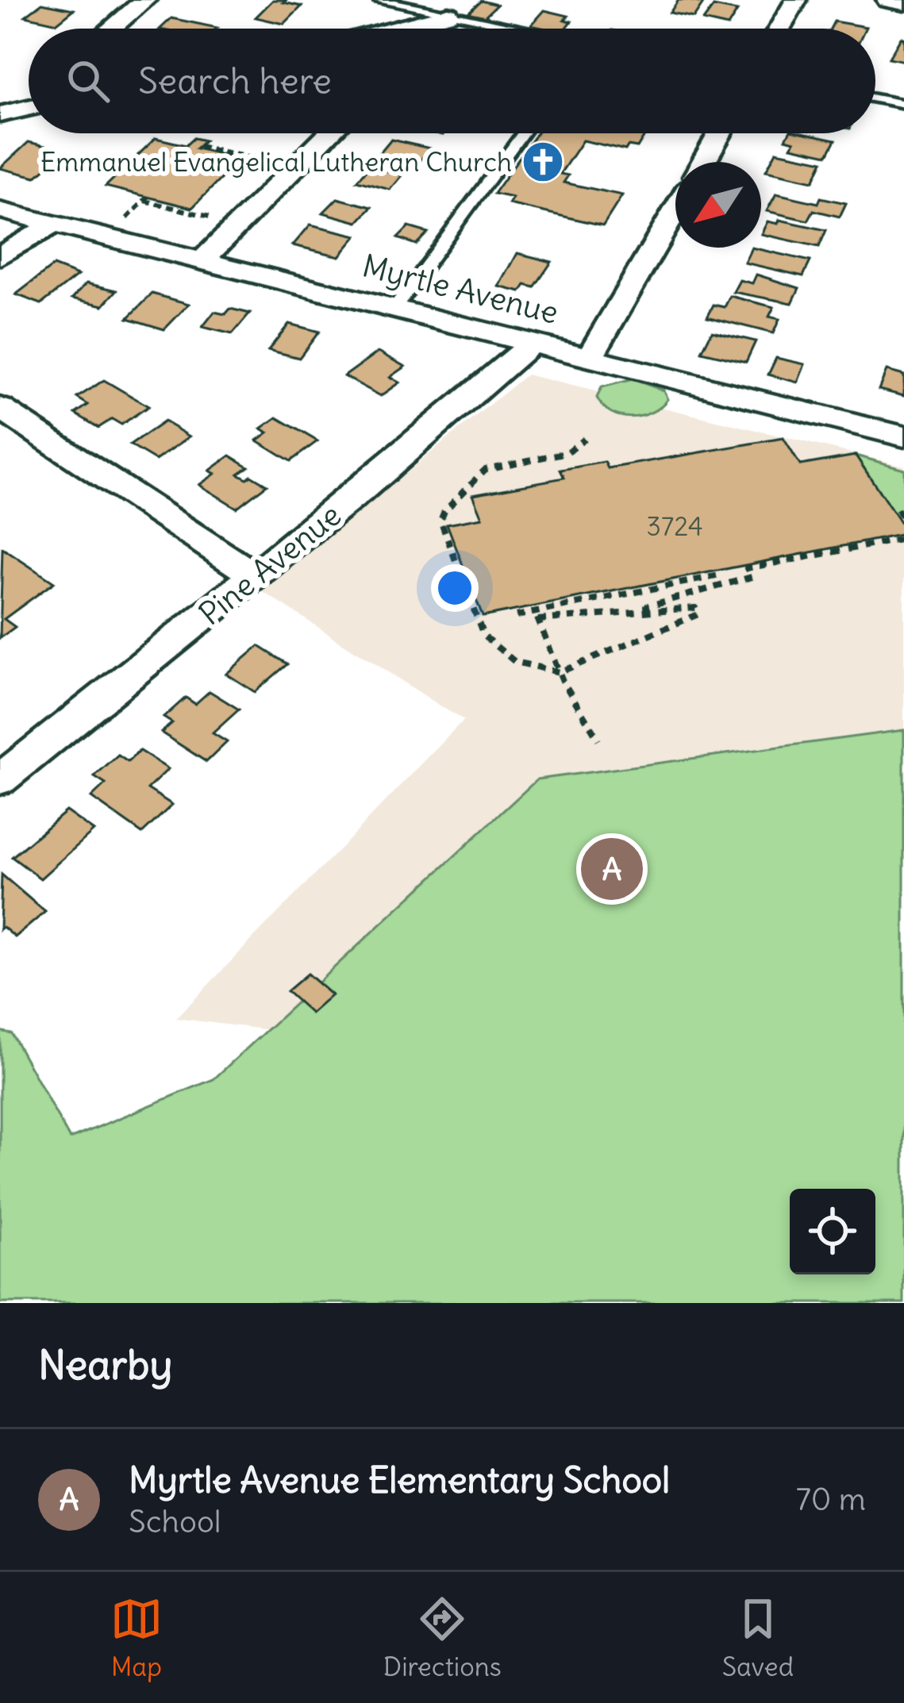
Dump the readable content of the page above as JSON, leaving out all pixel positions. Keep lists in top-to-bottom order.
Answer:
{
  "streets": {
    "street": ["Myrtle Avenue", "Pine Avenue"]
  },
  "crossings": [
    ["Myrtle Avenue", "Pine Avenue"]
  ],
  "places": {
    "church": ["Emmanuel Evangelical Lutheran Church"]
  },
  "house_numbers": ["3724"],
  "north": "bottom left",
  "page": {
    "search": "Search here",
    "pins": "A",
    "heading": "Nearby",
    "list": [
      {
        "mark": "A",
        "name": "Myrtle Avenue Elementary School",
        "note": "School",
        "value": "70 m"
      }
    ],
    "nav": ["Map", "Directions", "Saved"]
  }
}
